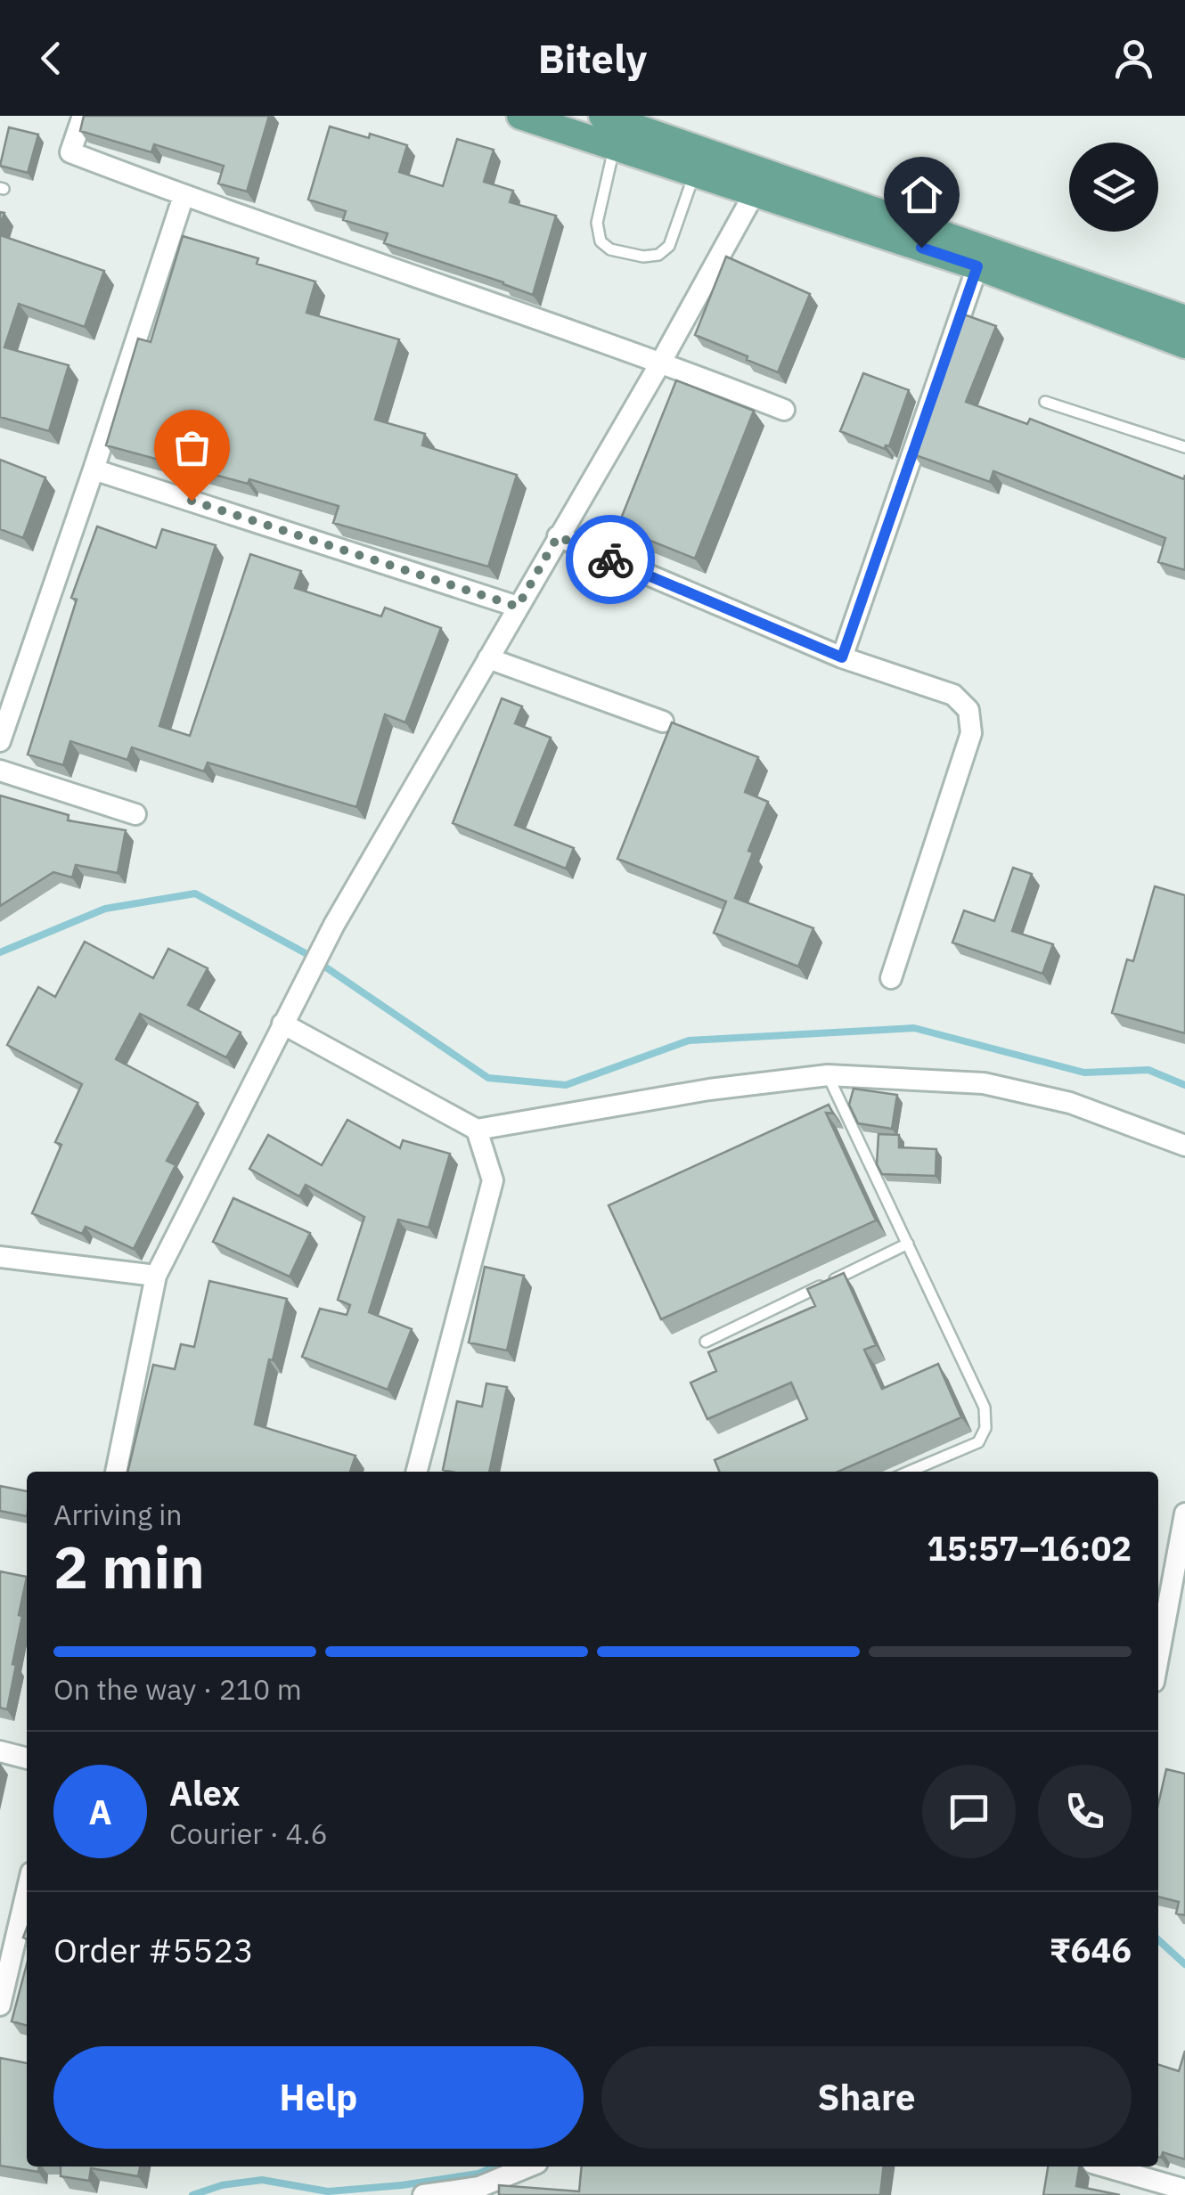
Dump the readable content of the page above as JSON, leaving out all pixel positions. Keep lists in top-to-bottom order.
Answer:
{
  "page": {
    "header": "Bitely",
    "heading": ["2 min", "Arriving in", "15:57–16:02"],
    "panel": [
      "Alex",
      "Courier · 4.6",
      "Order #5523",
      "₹646"
    ],
    "bar": "On the way · 210 m",
    "round": "A",
    "buttons": ["Help", "Share"]
  }
}
